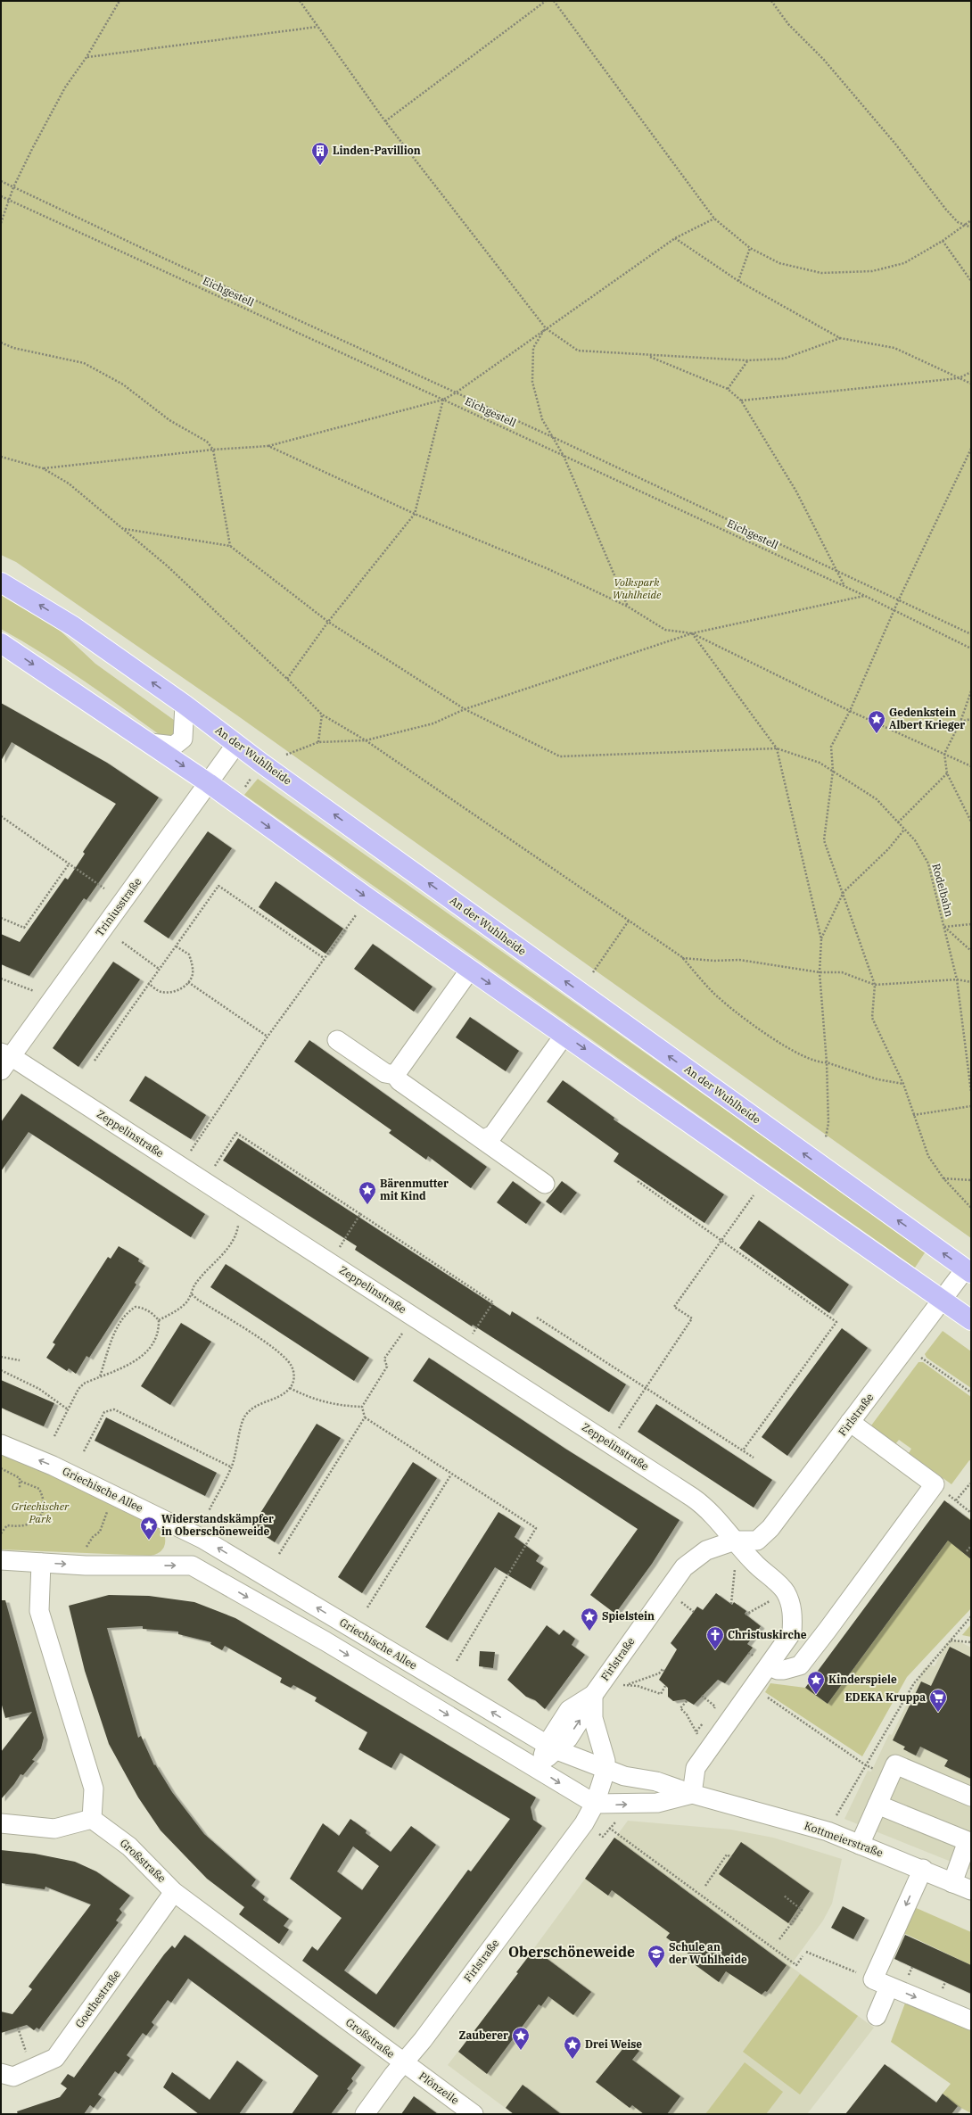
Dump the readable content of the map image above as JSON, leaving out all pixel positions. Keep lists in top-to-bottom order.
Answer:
{
  "streets": {
    "main road": ["An der Wuhlheide"],
    "street": [
      "Triniusstraße",
      "Zeppelinstraße",
      "Firlstraße",
      "Griechische Allee",
      "Kottmeierstraße",
      "Großstraße",
      "Goethestraße",
      "Plönzeile"
    ],
    "path": ["Eichgestell", "Rodelbahn"]
  },
  "crossings": [
    ["An der Wuhlheide", "Triniusstraße"],
    ["An der Wuhlheide", "Firlstraße"],
    ["Triniusstraße", "Zeppelinstraße"],
    ["Zeppelinstraße", "Firlstraße"],
    ["Firlstraße", "Griechische Allee"],
    ["Firlstraße", "Kottmeierstraße"],
    ["Firlstraße", "Großstraße"],
    ["Firlstraße", "Plönzeile"],
    ["Griechische Allee", "Kottmeierstraße"],
    ["Großstraße", "Goethestraße"],
    ["Großstraße", "Plönzeile"]
  ],
  "districts": ["Oberschöneweide"],
  "parks": ["Volkspark Wuhlheide", "Griechischer Park"],
  "places": {
    "building": ["Linden-Pavillion"],
    "place": [
      "Gedenkstein Albert Krieger",
      "Bärenmutter mit Kind",
      "Widerstandskämpfer in Oberschöneweide",
      "Spielstein",
      "Kinderspiele",
      "Zauberer",
      "Drei Weise"
    ],
    "church": ["Christuskirche"],
    "supermarket": ["EDEKA Kruppa"],
    "school or university": ["Schule an der Wuhlheide"]
  }
}
